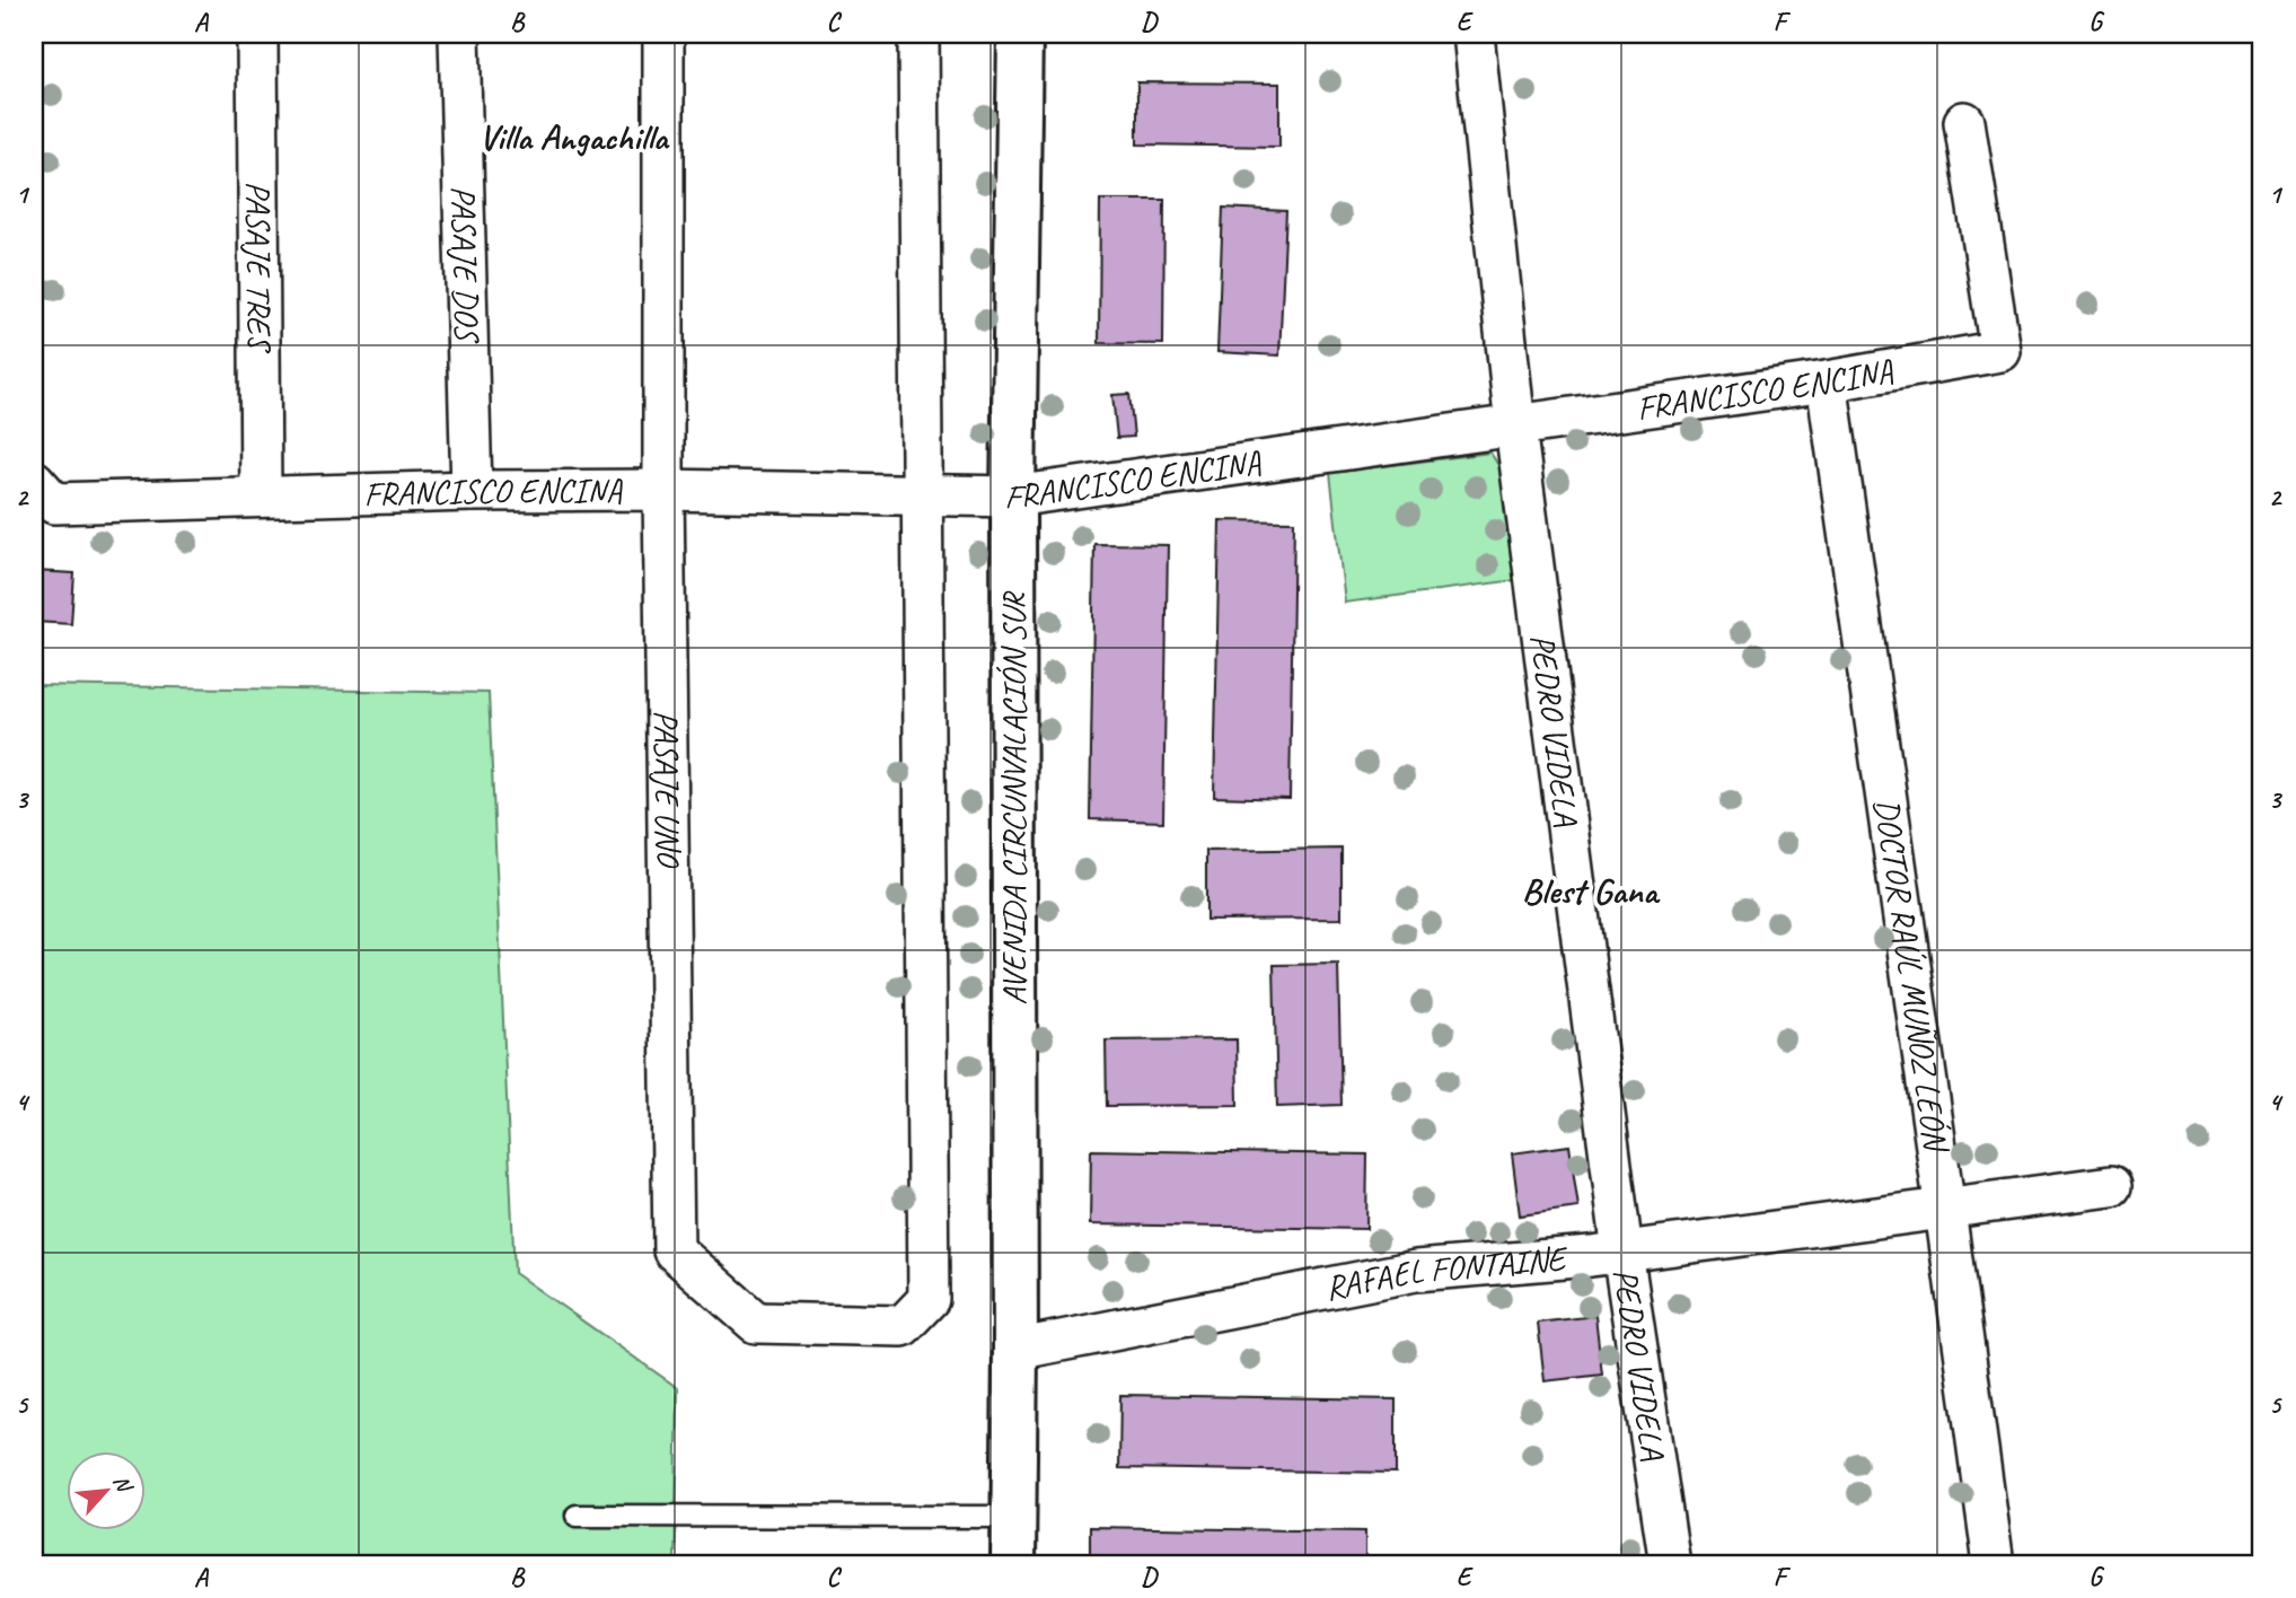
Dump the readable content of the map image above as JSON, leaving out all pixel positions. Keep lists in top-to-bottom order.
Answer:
{
  "streets": {
    "main road": ["AVENIDA CIRCUNVALACIÓN SUR"],
    "street": [
      "PASAJE DOS",
      "PASAJE TRES",
      "FRANCISCO ENCINA",
      "PEDRO VIDELA",
      "PASAJE UNO",
      "DOCTOR RAÚL MUÑOZ LEÓN",
      "RAFAEL FONTAINE"
    ]
  },
  "crossings": [
    ["PASAJE DOS", "FRANCISCO ENCINA"],
    ["PASAJE TRES", "FRANCISCO ENCINA"],
    ["FRANCISCO ENCINA", "PEDRO VIDELA"],
    ["FRANCISCO ENCINA", "PASAJE UNO"],
    ["FRANCISCO ENCINA", "AVENIDA CIRCUNVALACIÓN SUR"],
    ["FRANCISCO ENCINA", "DOCTOR RAÚL MUÑOZ LEÓN"],
    ["PEDRO VIDELA", "RAFAEL FONTAINE"],
    ["AVENIDA CIRCUNVALACIÓN SUR", "RAFAEL FONTAINE"],
    ["DOCTOR RAÚL MUÑOZ LEÓN", "RAFAEL FONTAINE"]
  ],
  "districts": ["Villa Angachilla", "Blest Gana"],
  "north": "top right",
  "grid": {
    "columns": [
      "A",
      "B",
      "C",
      "D",
      "E",
      "F",
      "G"
    ],
    "rows": [
      "1",
      "2",
      "3",
      "4",
      "5"
    ]
  }
}
